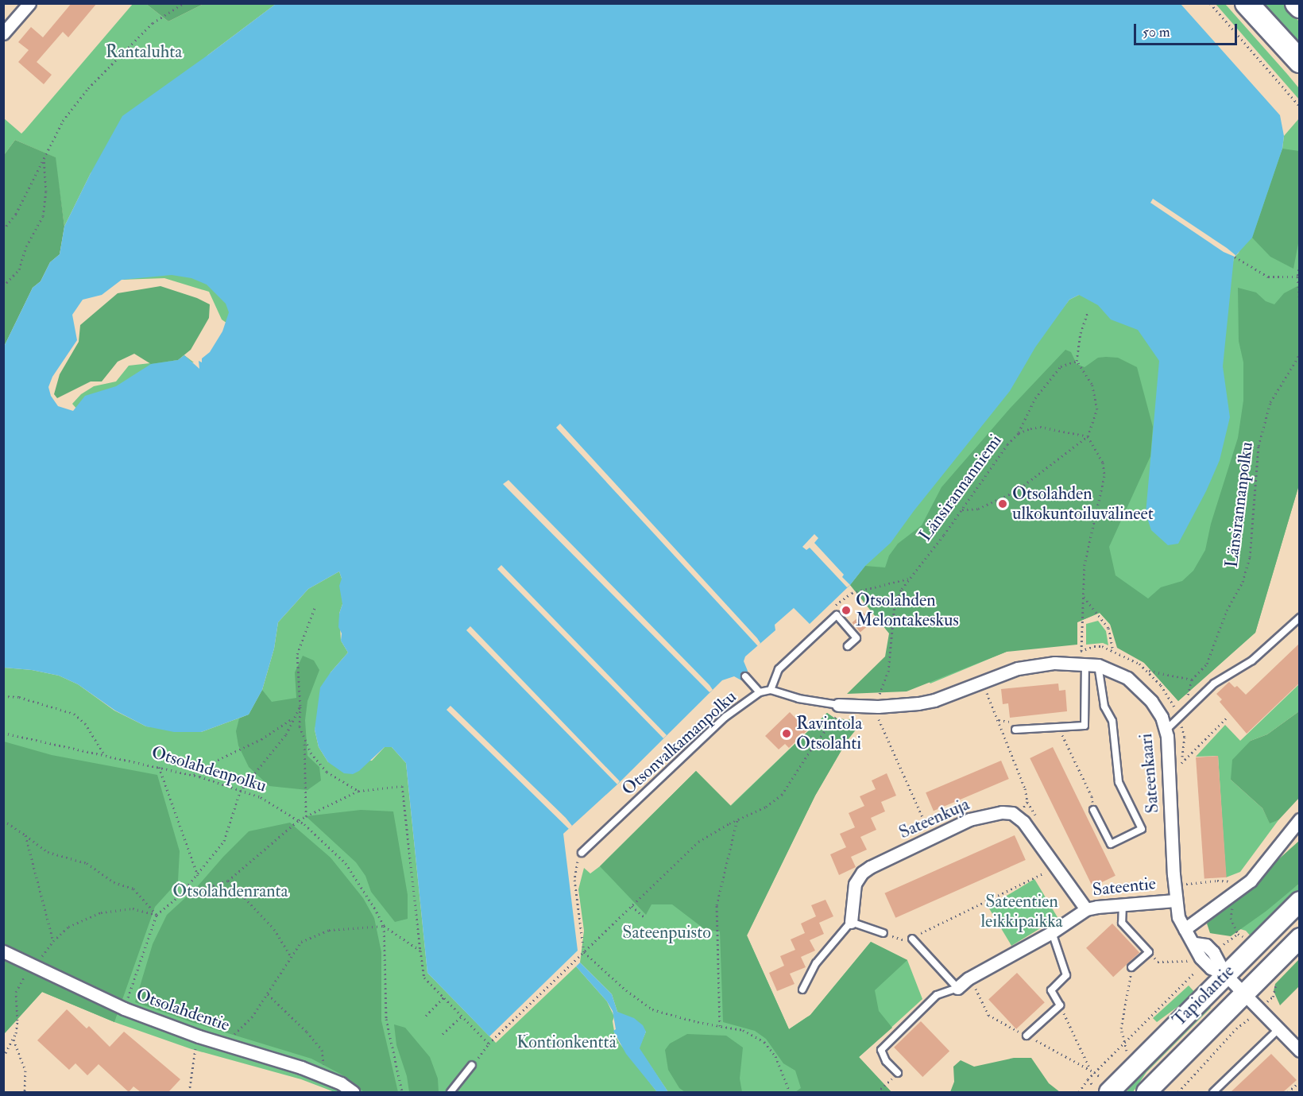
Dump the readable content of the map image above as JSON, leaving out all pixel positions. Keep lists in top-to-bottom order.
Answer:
{
  "streets": {
    "main road": ["Tapiolantie"],
    "street": [
      "Sateenkaari",
      "Sateenkuja",
      "Sateentie",
      "Otsolahdentie"
    ],
    "lane": ["Otsonvalkamanpolku"],
    "path": ["Länsirannanniemi", "Länsirannanpolku", "Otsolahdenpolku"]
  },
  "crossings": [
    ["Otsonvalkamanpolku", "Sateenkaari"],
    ["Sateenkaari", "Sateentie"],
    ["Sateenkaari", "Tapiolantie"]
  ],
  "parks": [
    "Rantaluhta",
    "Otsolahdenranta",
    "Sateentien leikkipaikka",
    "Sateenpuisto",
    "Kontionkenttä"
  ],
  "places": ["Otsolahden ulkokuntoiluvälineet", "Otsolahden Melontakeskus", "Ravintola Otsolahti"],
  "scale_bar": "50 m"
}
